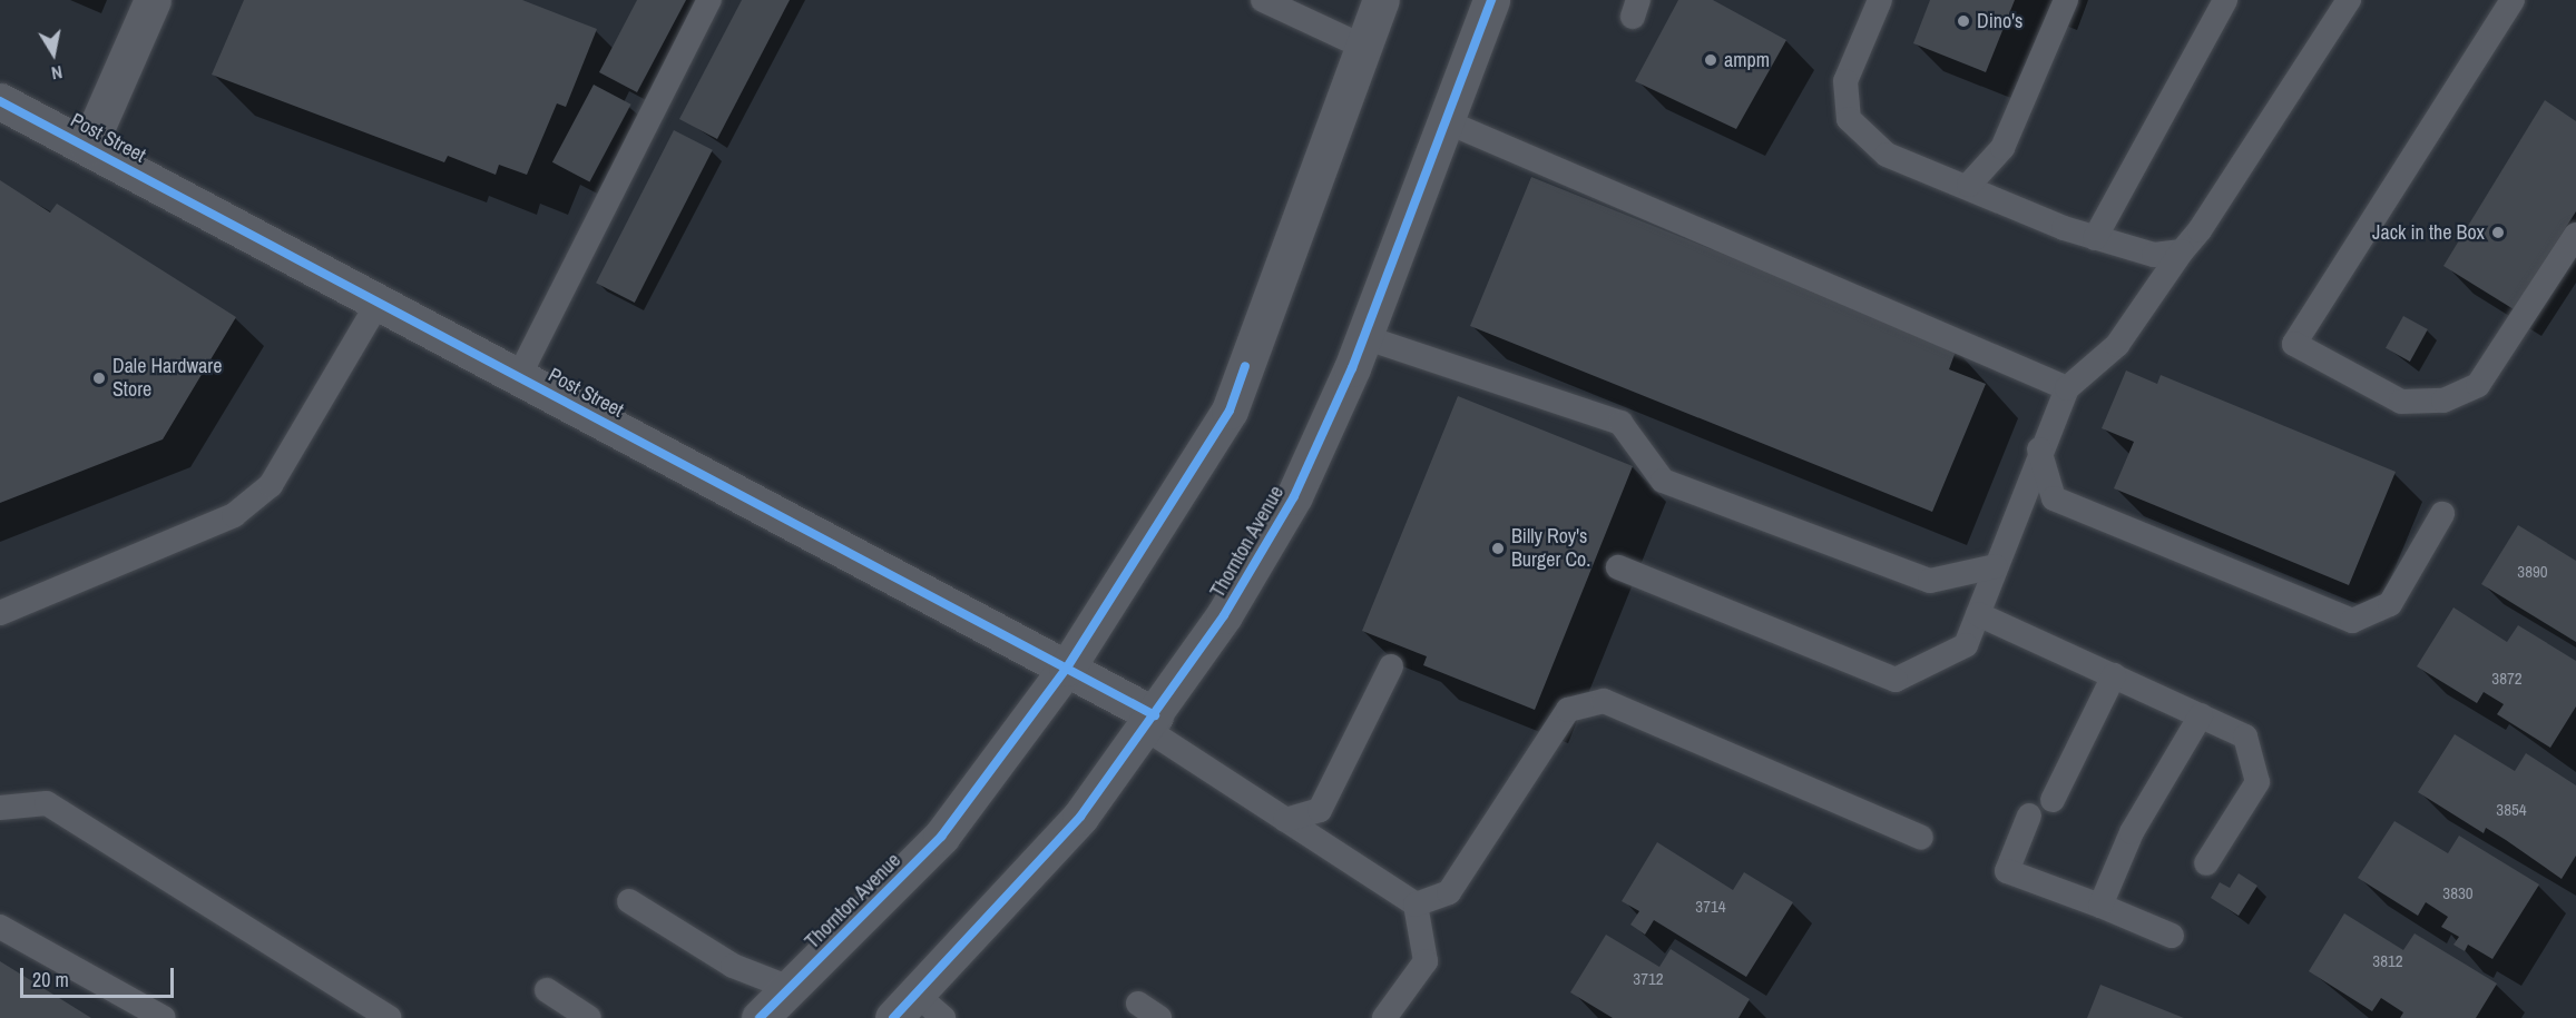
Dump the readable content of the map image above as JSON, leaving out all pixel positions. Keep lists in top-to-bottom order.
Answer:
{
  "streets": {
    "street": ["Post Street", "Thornton Avenue"]
  },
  "crossings": [
    ["Post Street", "Thornton Avenue"]
  ],
  "places": [
    "Dino's",
    "ampm",
    "Jack in the Box",
    "Dale Hardware Store",
    "Billy Roy's Burger Co."
  ],
  "house_numbers": [
    "3890",
    "3872",
    "3854",
    "3830",
    "3714",
    "3812",
    "3712"
  ],
  "scale_bar": "20 m",
  "north": "bottom"
}
